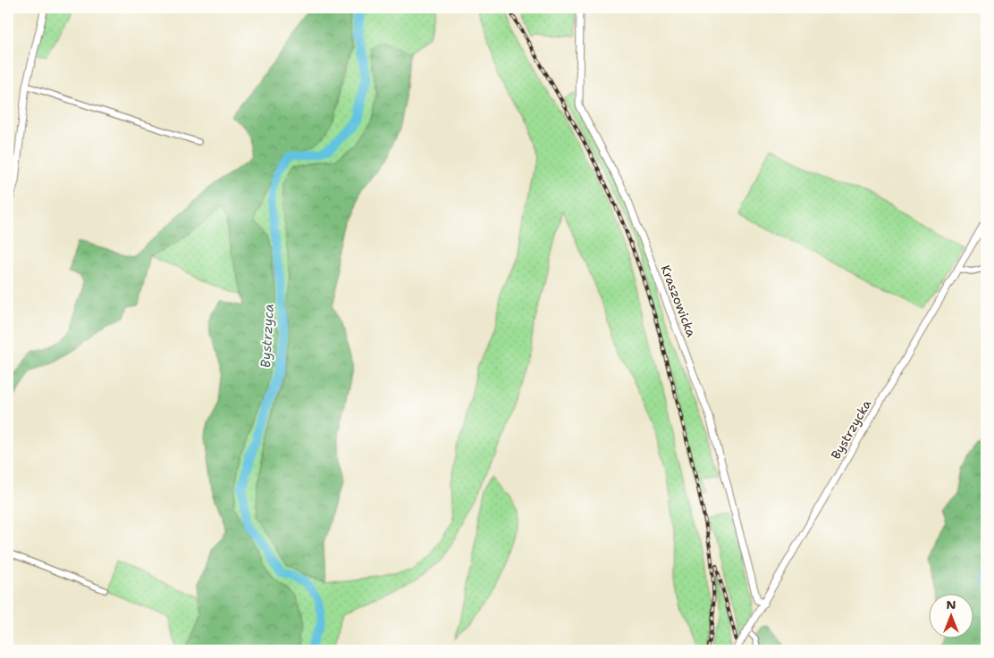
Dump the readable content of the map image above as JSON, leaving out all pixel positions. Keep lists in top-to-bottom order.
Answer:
{
  "streets": {
    "street": ["Kraszowicka", "Bystrzycka"]
  },
  "crossings": [
    ["Kraszowicka", "Bystrzycka"]
  ],
  "water": ["Bystrzyca"],
  "north": "top"
}
